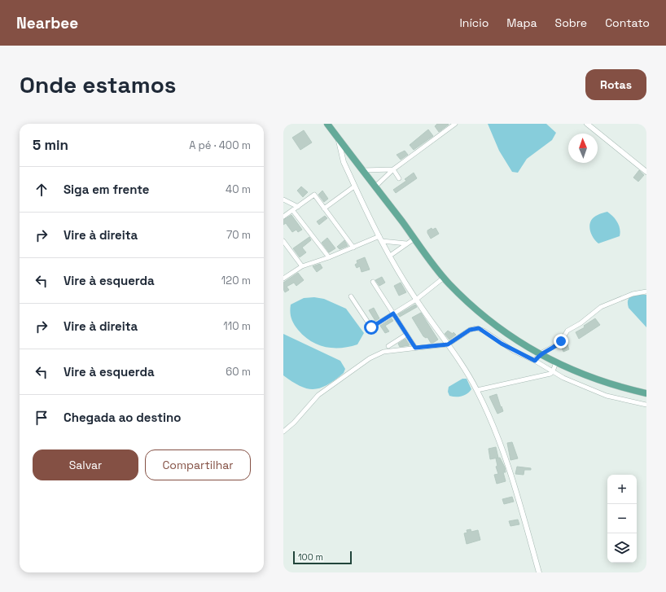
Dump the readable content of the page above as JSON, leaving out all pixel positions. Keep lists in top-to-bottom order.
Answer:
{
  "scale_bar": "100 m",
  "north": "top",
  "page": {
    "header": "Nearbee",
    "nav": [
      "Início",
      "Mapa",
      "Sobre",
      "Contato"
    ],
    "buttons": [
      "Rotas",
      ["Salvar", "Compartilhar"]
    ],
    "title": "Onde estamos",
    "heading": ["5 min", "A pé · 400 m"],
    "list": [
      ["Siga em frente", "40 m"],
      ["Vire à direita", "70 m"],
      ["Vire à esquerda", "120 m"],
      ["Vire à direita", "110 m"],
      ["Vire à esquerda", "60 m"],
      "Chegada ao destino"
    ],
    "map_buttons": ["+", "−"],
    "scale": "100 m"
  }
}
